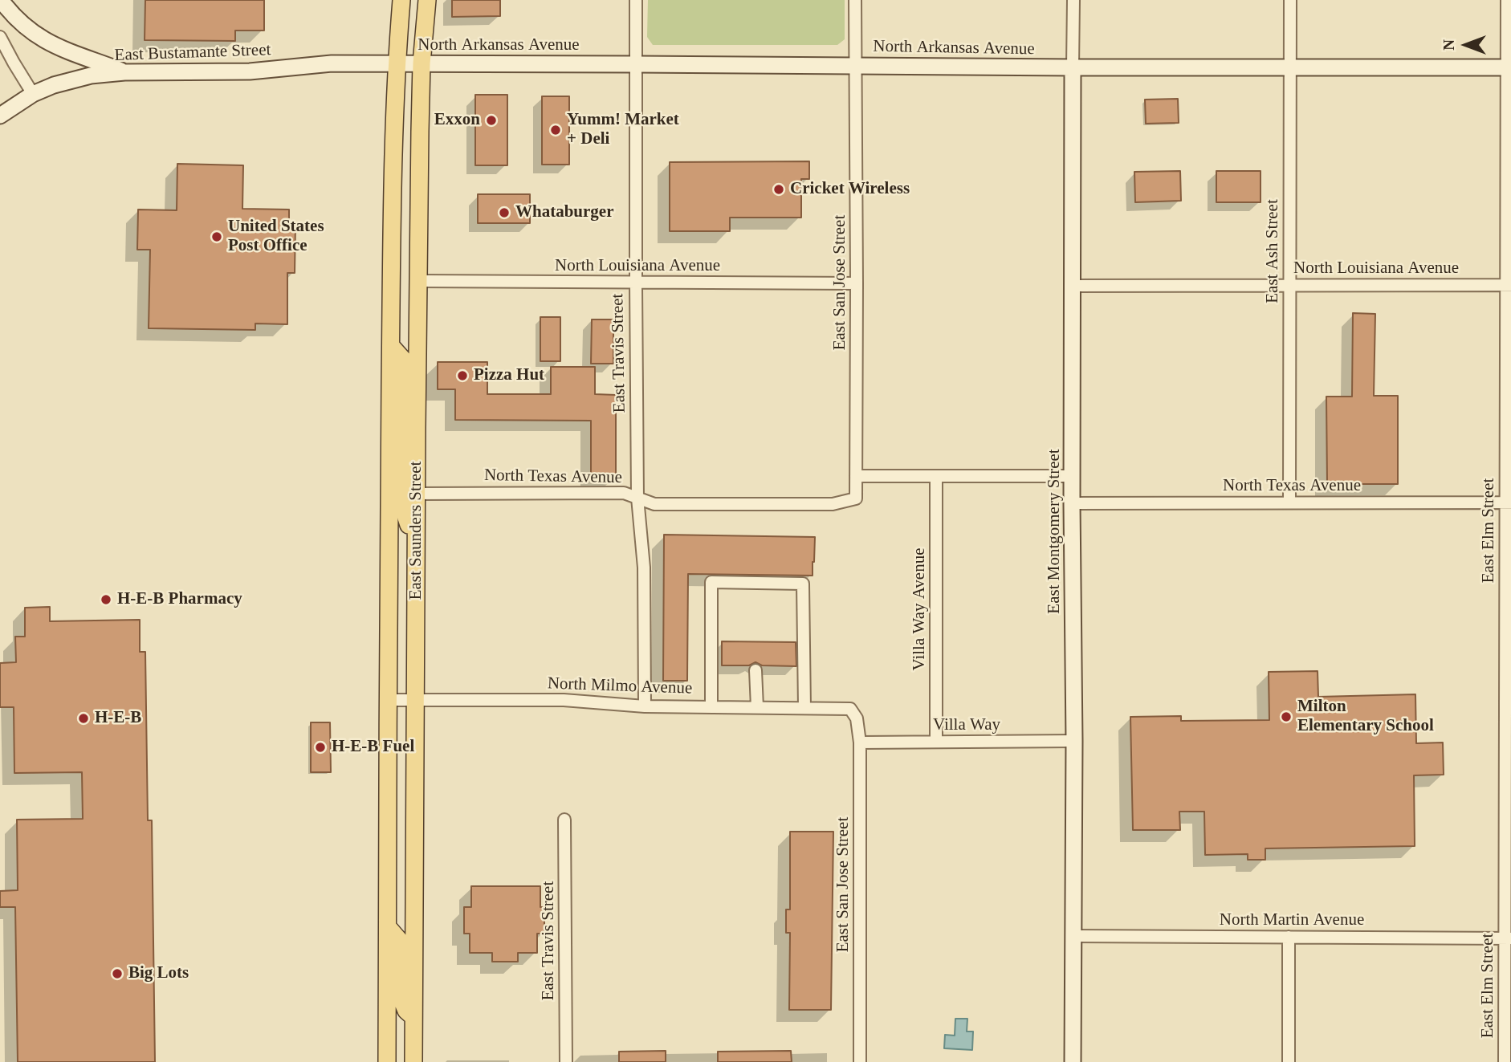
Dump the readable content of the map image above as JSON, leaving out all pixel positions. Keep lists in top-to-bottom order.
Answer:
{
  "streets": {
    "main road": [
      "North Arkansas Avenue",
      "East Bustamante Street",
      "East Saunders Street",
      "East Montgomery Street"
    ],
    "street": [
      "East Ash Street",
      "North Louisiana Avenue",
      "East San Jose Street",
      "East Travis Street",
      "North Texas Avenue",
      "East Elm Street",
      "Villa Way Avenue",
      "North Milmo Avenue",
      "Villa Way",
      "North Martin Avenue"
    ]
  },
  "crossings": [
    ["North Arkansas Avenue", "East Bustamante Street"],
    ["North Arkansas Avenue", "East Ash Street"],
    ["North Arkansas Avenue", "East San Jose Street"],
    ["North Arkansas Avenue", "East Travis Street"],
    ["North Arkansas Avenue", "East Saunders Street"],
    ["North Arkansas Avenue", "East Elm Street"],
    ["North Arkansas Avenue", "East Montgomery Street"],
    ["East Bustamante Street", "East Saunders Street"],
    ["East Ash Street", "North Louisiana Avenue"],
    ["East Ash Street", "North Texas Avenue"],
    ["North Louisiana Avenue", "East San Jose Street"],
    ["North Louisiana Avenue", "East Travis Street"],
    ["North Louisiana Avenue", "East Saunders Street"],
    ["North Louisiana Avenue", "East Elm Street"],
    ["North Louisiana Avenue", "East Montgomery Street"],
    ["East San Jose Street", "North Texas Avenue"],
    ["East San Jose Street", "North Milmo Avenue"],
    ["East San Jose Street", "Villa Way"],
    ["East Travis Street", "North Texas Avenue"],
    ["East Travis Street", "North Milmo Avenue"],
    ["North Texas Avenue", "East Saunders Street"],
    ["North Texas Avenue", "East Elm Street"],
    ["North Texas Avenue", "East Montgomery Street"],
    ["East Saunders Street", "North Milmo Avenue"],
    ["East Elm Street", "North Martin Avenue"],
    ["East Montgomery Street", "Villa Way"],
    ["East Montgomery Street", "North Martin Avenue"],
    ["Villa Way Avenue", "Villa Way"]
  ],
  "places": [
    "Exxon",
    "Yumm! Market + Deli",
    "Cricket Wireless",
    "Whataburger",
    "United States Post Office",
    "Pizza Hut",
    "H-E-B Pharmacy",
    "Milton Elementary School",
    "H-E-B",
    "H-E-B Fuel",
    "Big Lots"
  ],
  "north": "left"
}
